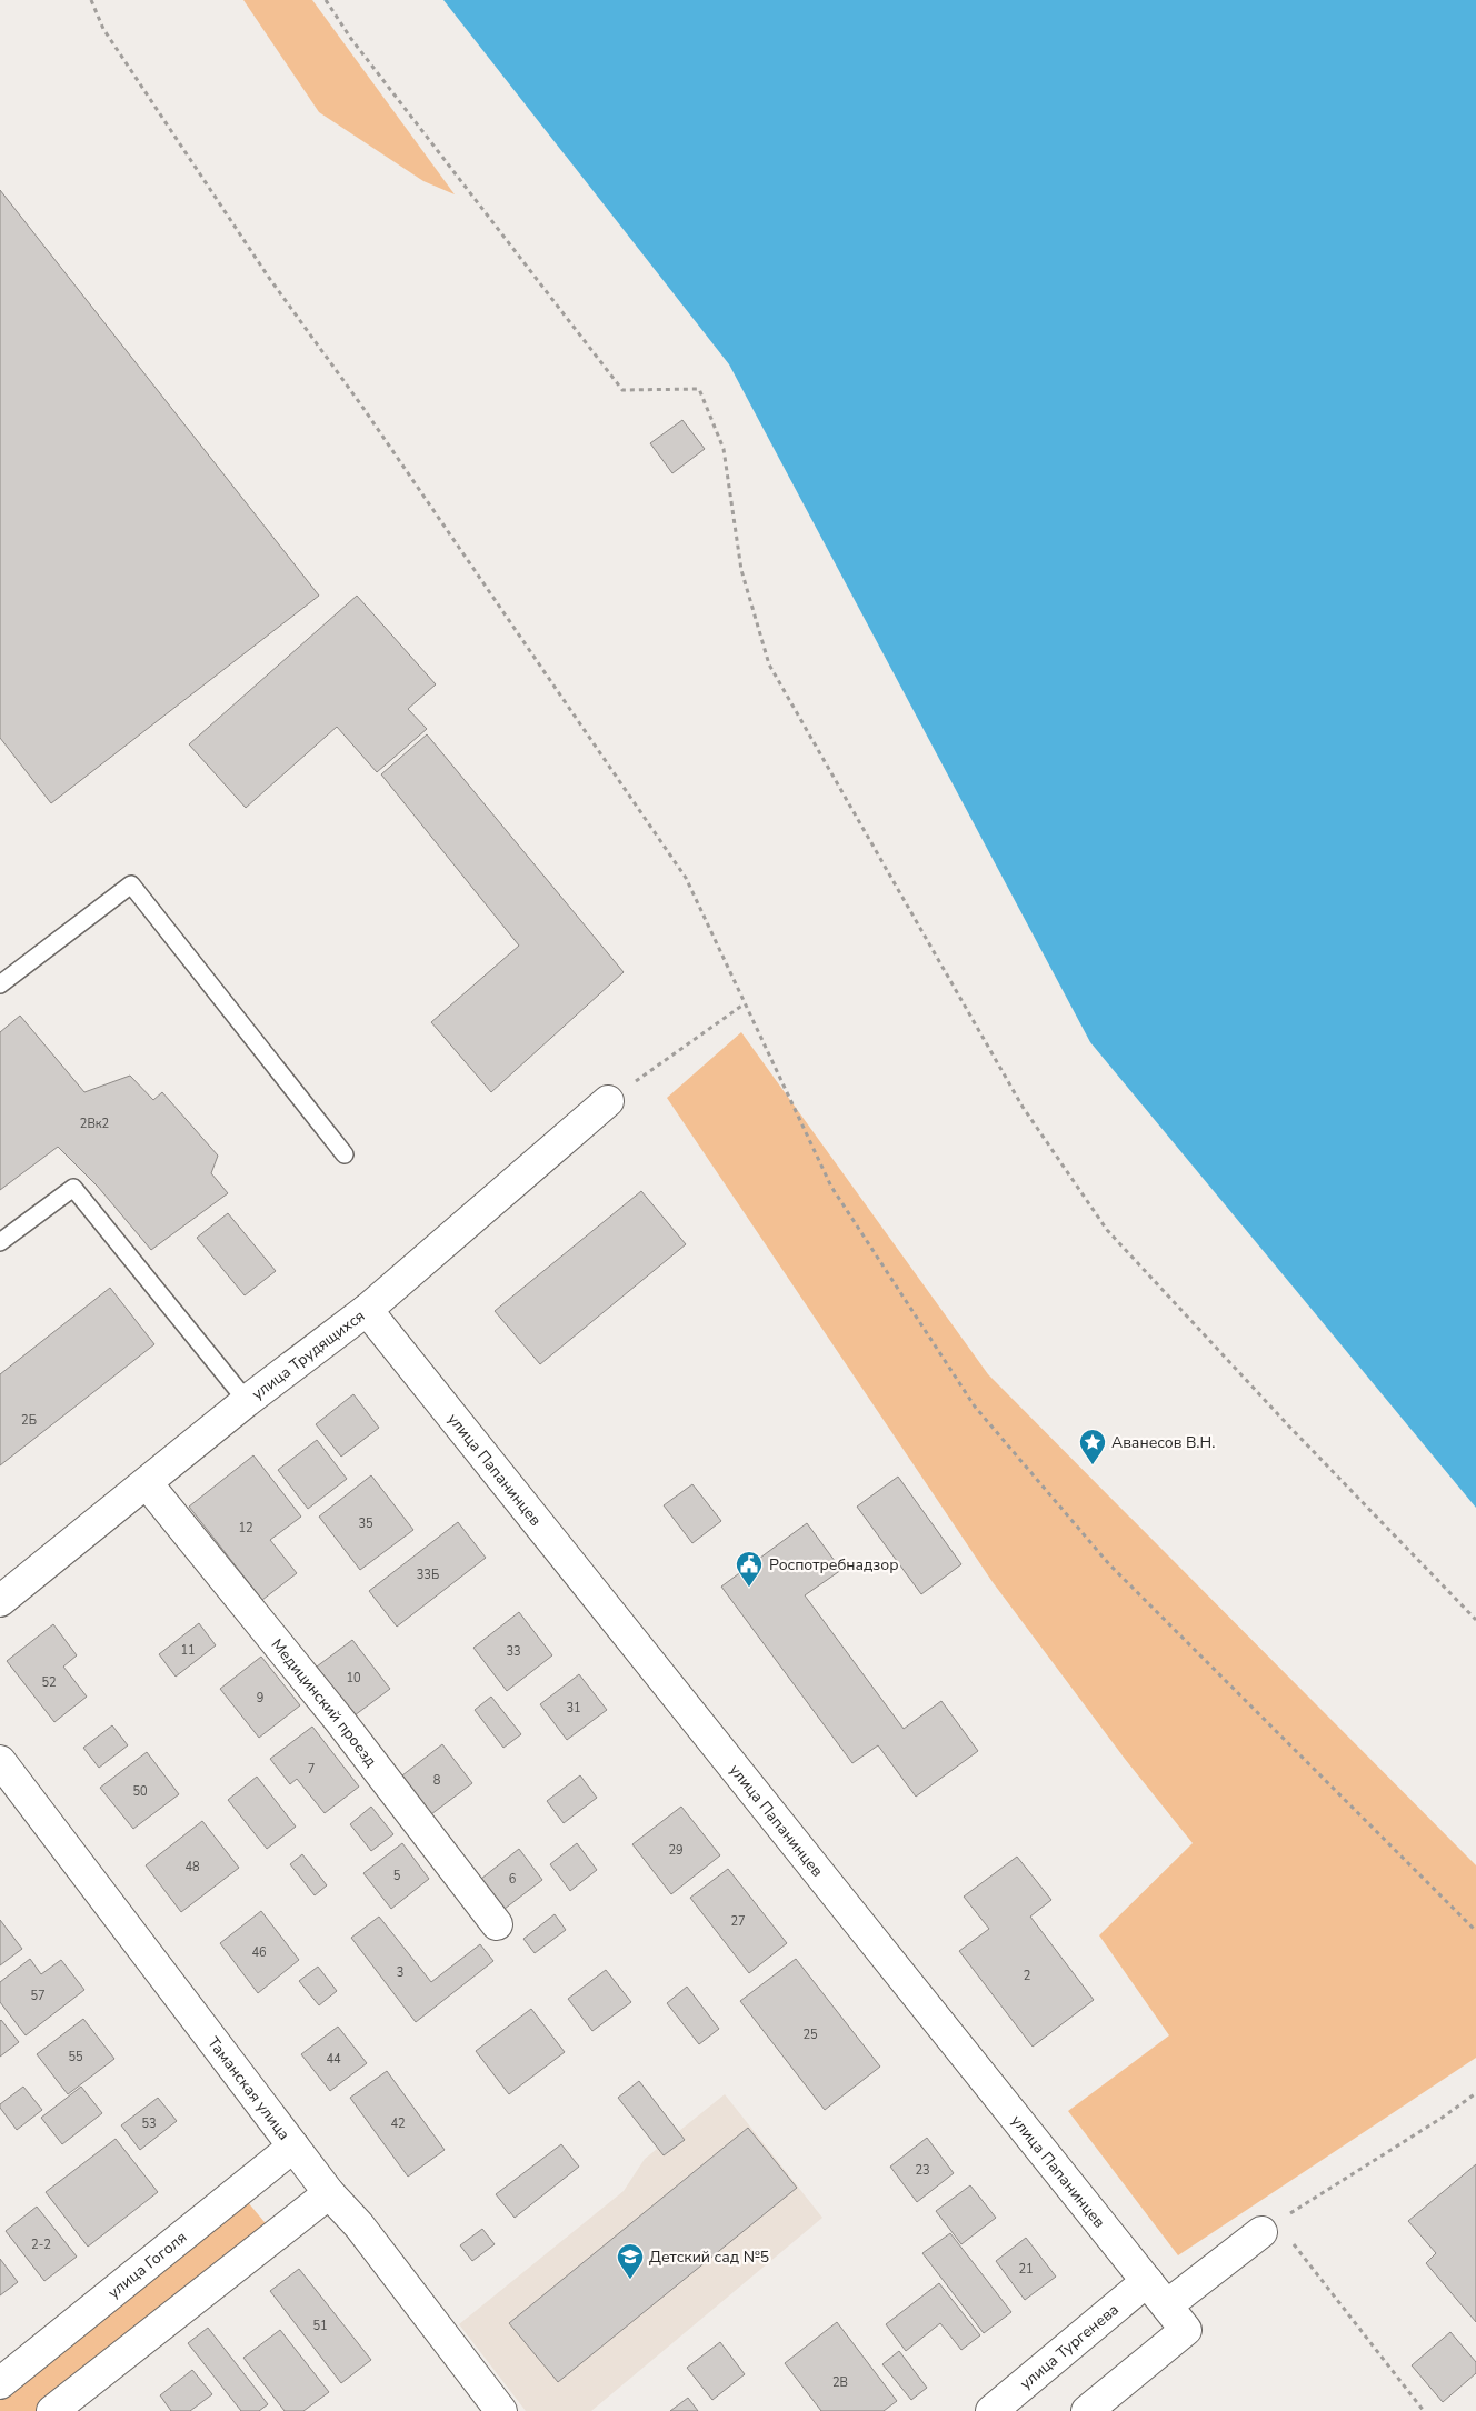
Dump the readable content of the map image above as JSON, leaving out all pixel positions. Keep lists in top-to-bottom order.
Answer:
{
  "streets": {
    "street": [
      "улица Трудящихся",
      "улица Папанинцев",
      "Медицинский проезд",
      "Таманская улица",
      "улица Гоголя",
      "улица Тургенева"
    ]
  },
  "crossings": [
    ["улица Трудящихся", "улица Папанинцев"],
    ["улица Трудящихся", "Медицинский проезд"],
    ["улица Папанинцев", "улица Тургенева"],
    ["Таманская улица", "улица Гоголя"]
  ],
  "places": {
    "place": ["Аванесов В.Н."],
    "public building": ["Роспотребнадзор"],
    "school or university": ["Детский сад №5"]
  },
  "house_numbers": [
    "2Вк2",
    "2Б",
    "35",
    "12",
    "33Б",
    "11",
    "33",
    "10",
    "52",
    "9",
    "31",
    "7",
    "8",
    "50",
    "29",
    "48",
    "5",
    "6",
    "27",
    "46",
    "3",
    "2",
    "57",
    "25",
    "55",
    "44",
    "53",
    "42",
    "23",
    "2-2",
    "21",
    "51",
    "2В"
  ]
}
